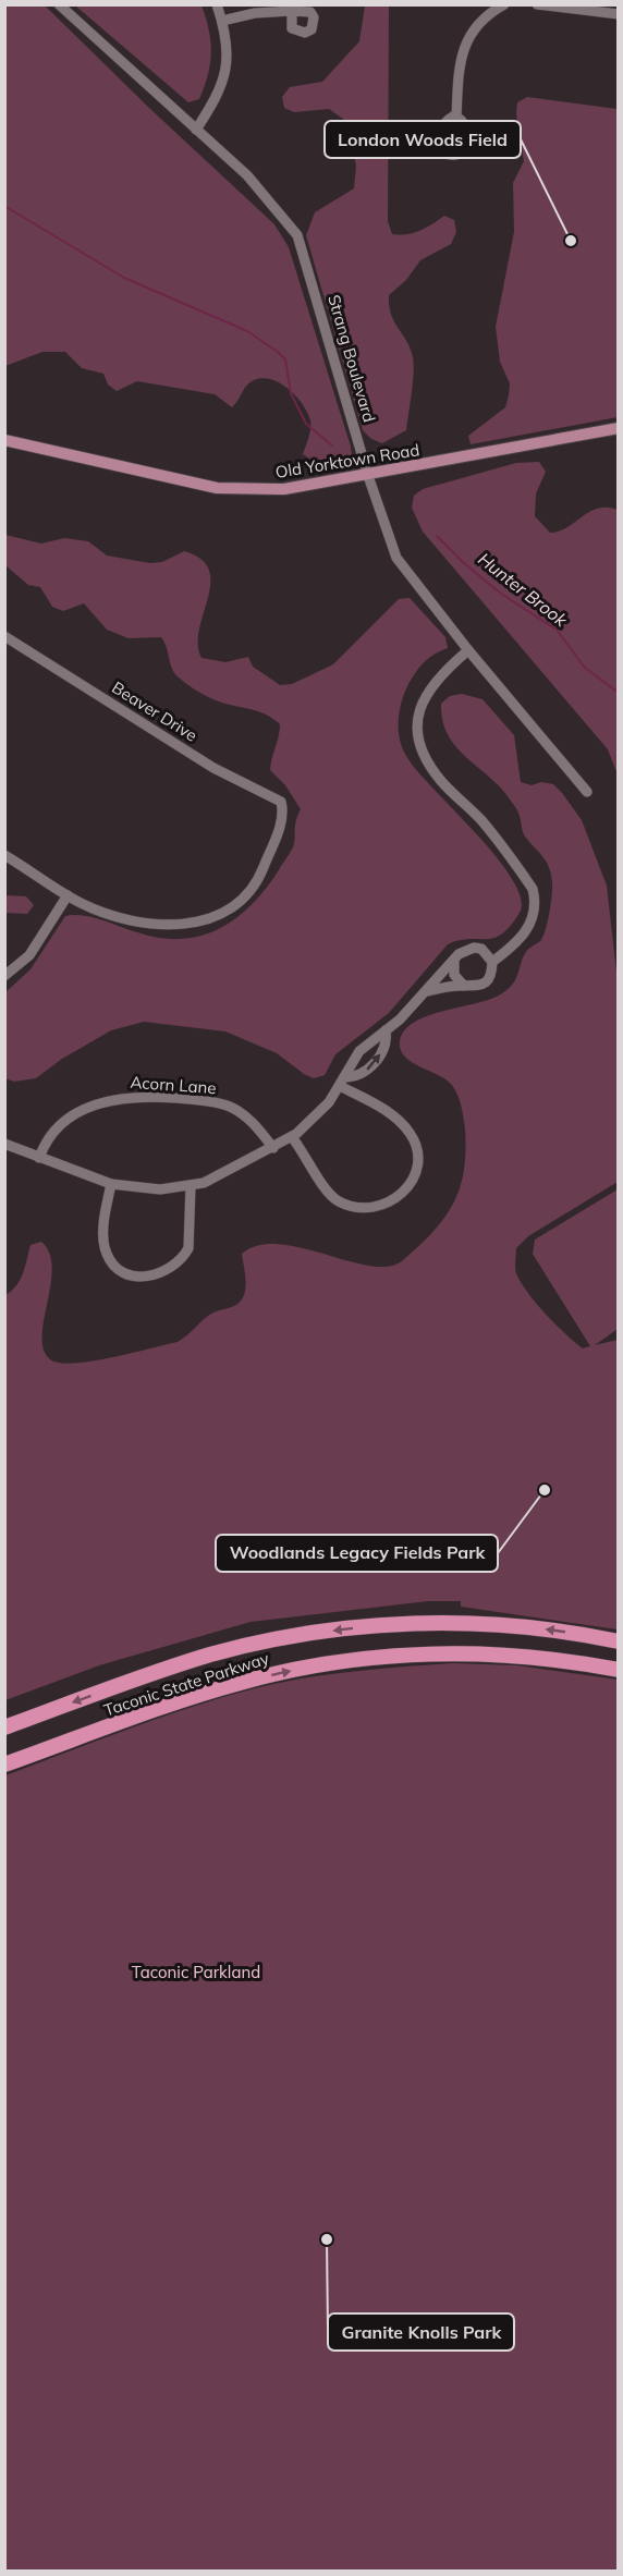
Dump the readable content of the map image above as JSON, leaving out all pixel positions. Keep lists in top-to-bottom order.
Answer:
{
  "streets": {
    "highway": ["Taconic State Parkway"],
    "main road": ["Old Yorktown Road"],
    "street": ["Strang Boulevard", "Beaver Drive", "Acorn Lane"]
  },
  "crossings": [
    ["Strang Boulevard", "Old Yorktown Road"]
  ],
  "water": ["Hunter Brook"],
  "parks": ["Taconic Parkland"],
  "places": ["London Woods Field", "Woodlands Legacy Fields Park", "Granite Knolls Park"]
}
